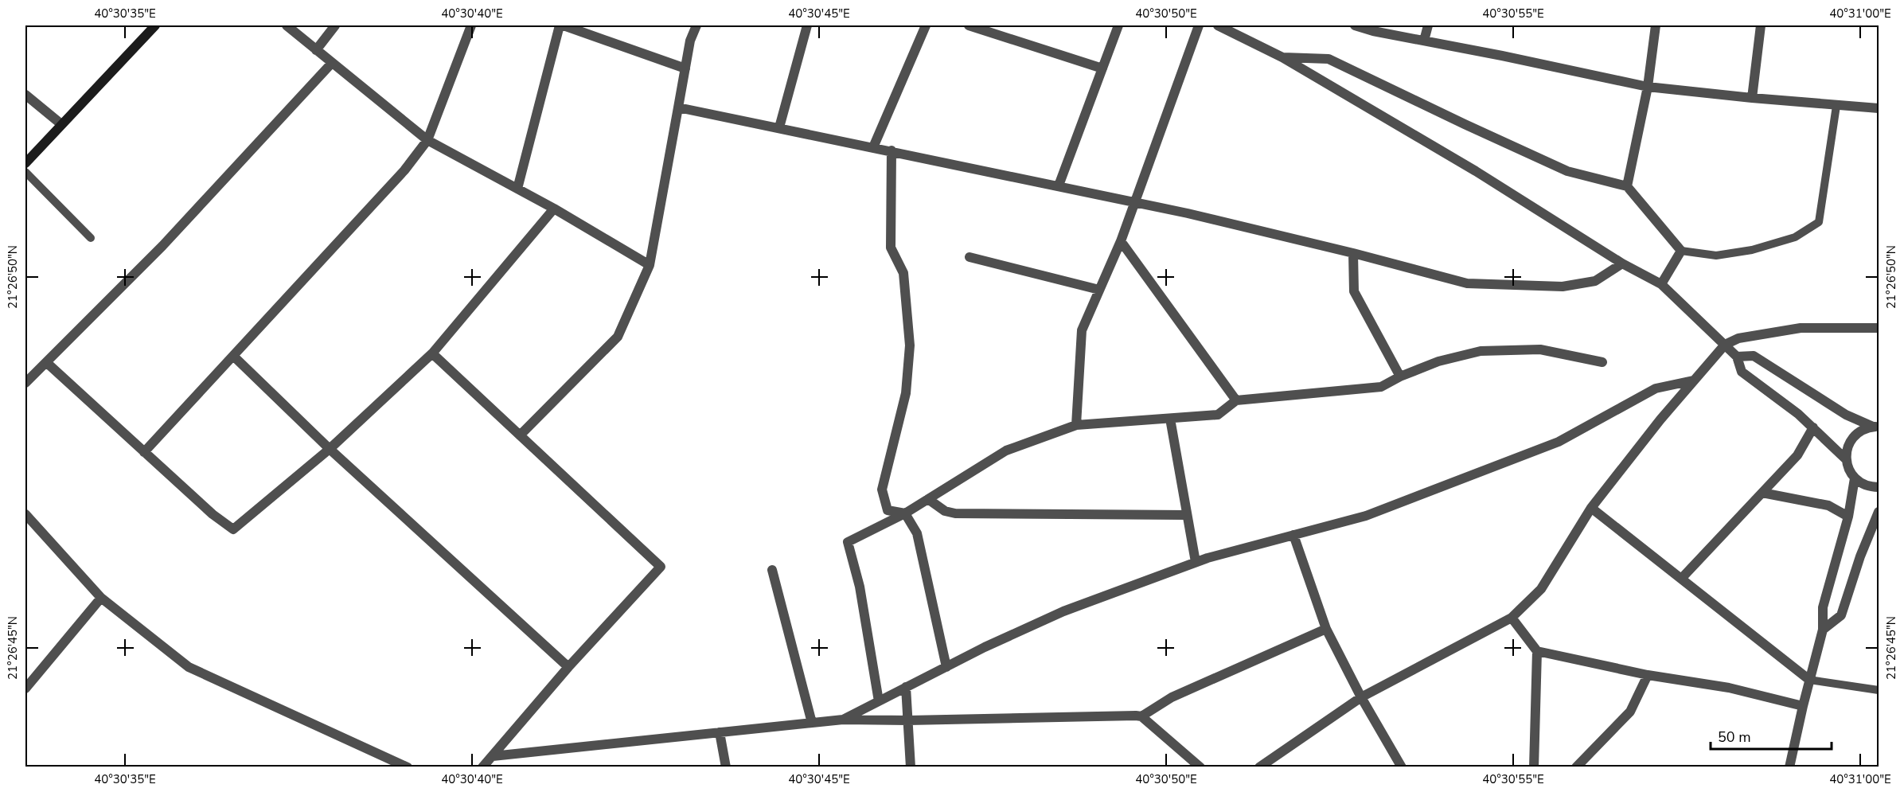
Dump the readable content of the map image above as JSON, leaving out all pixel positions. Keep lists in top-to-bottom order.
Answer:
{
  "scale_bar": "50 m",
  "coordinates": [
    "40°30'35\"E",
    "40°30'40\"E",
    "40°30'45\"E",
    "40°30'50\"E",
    "40°30'55\"E",
    "40°31'00\"E",
    "21°26'50\"N",
    "21°26'45\"N"
  ]
}
